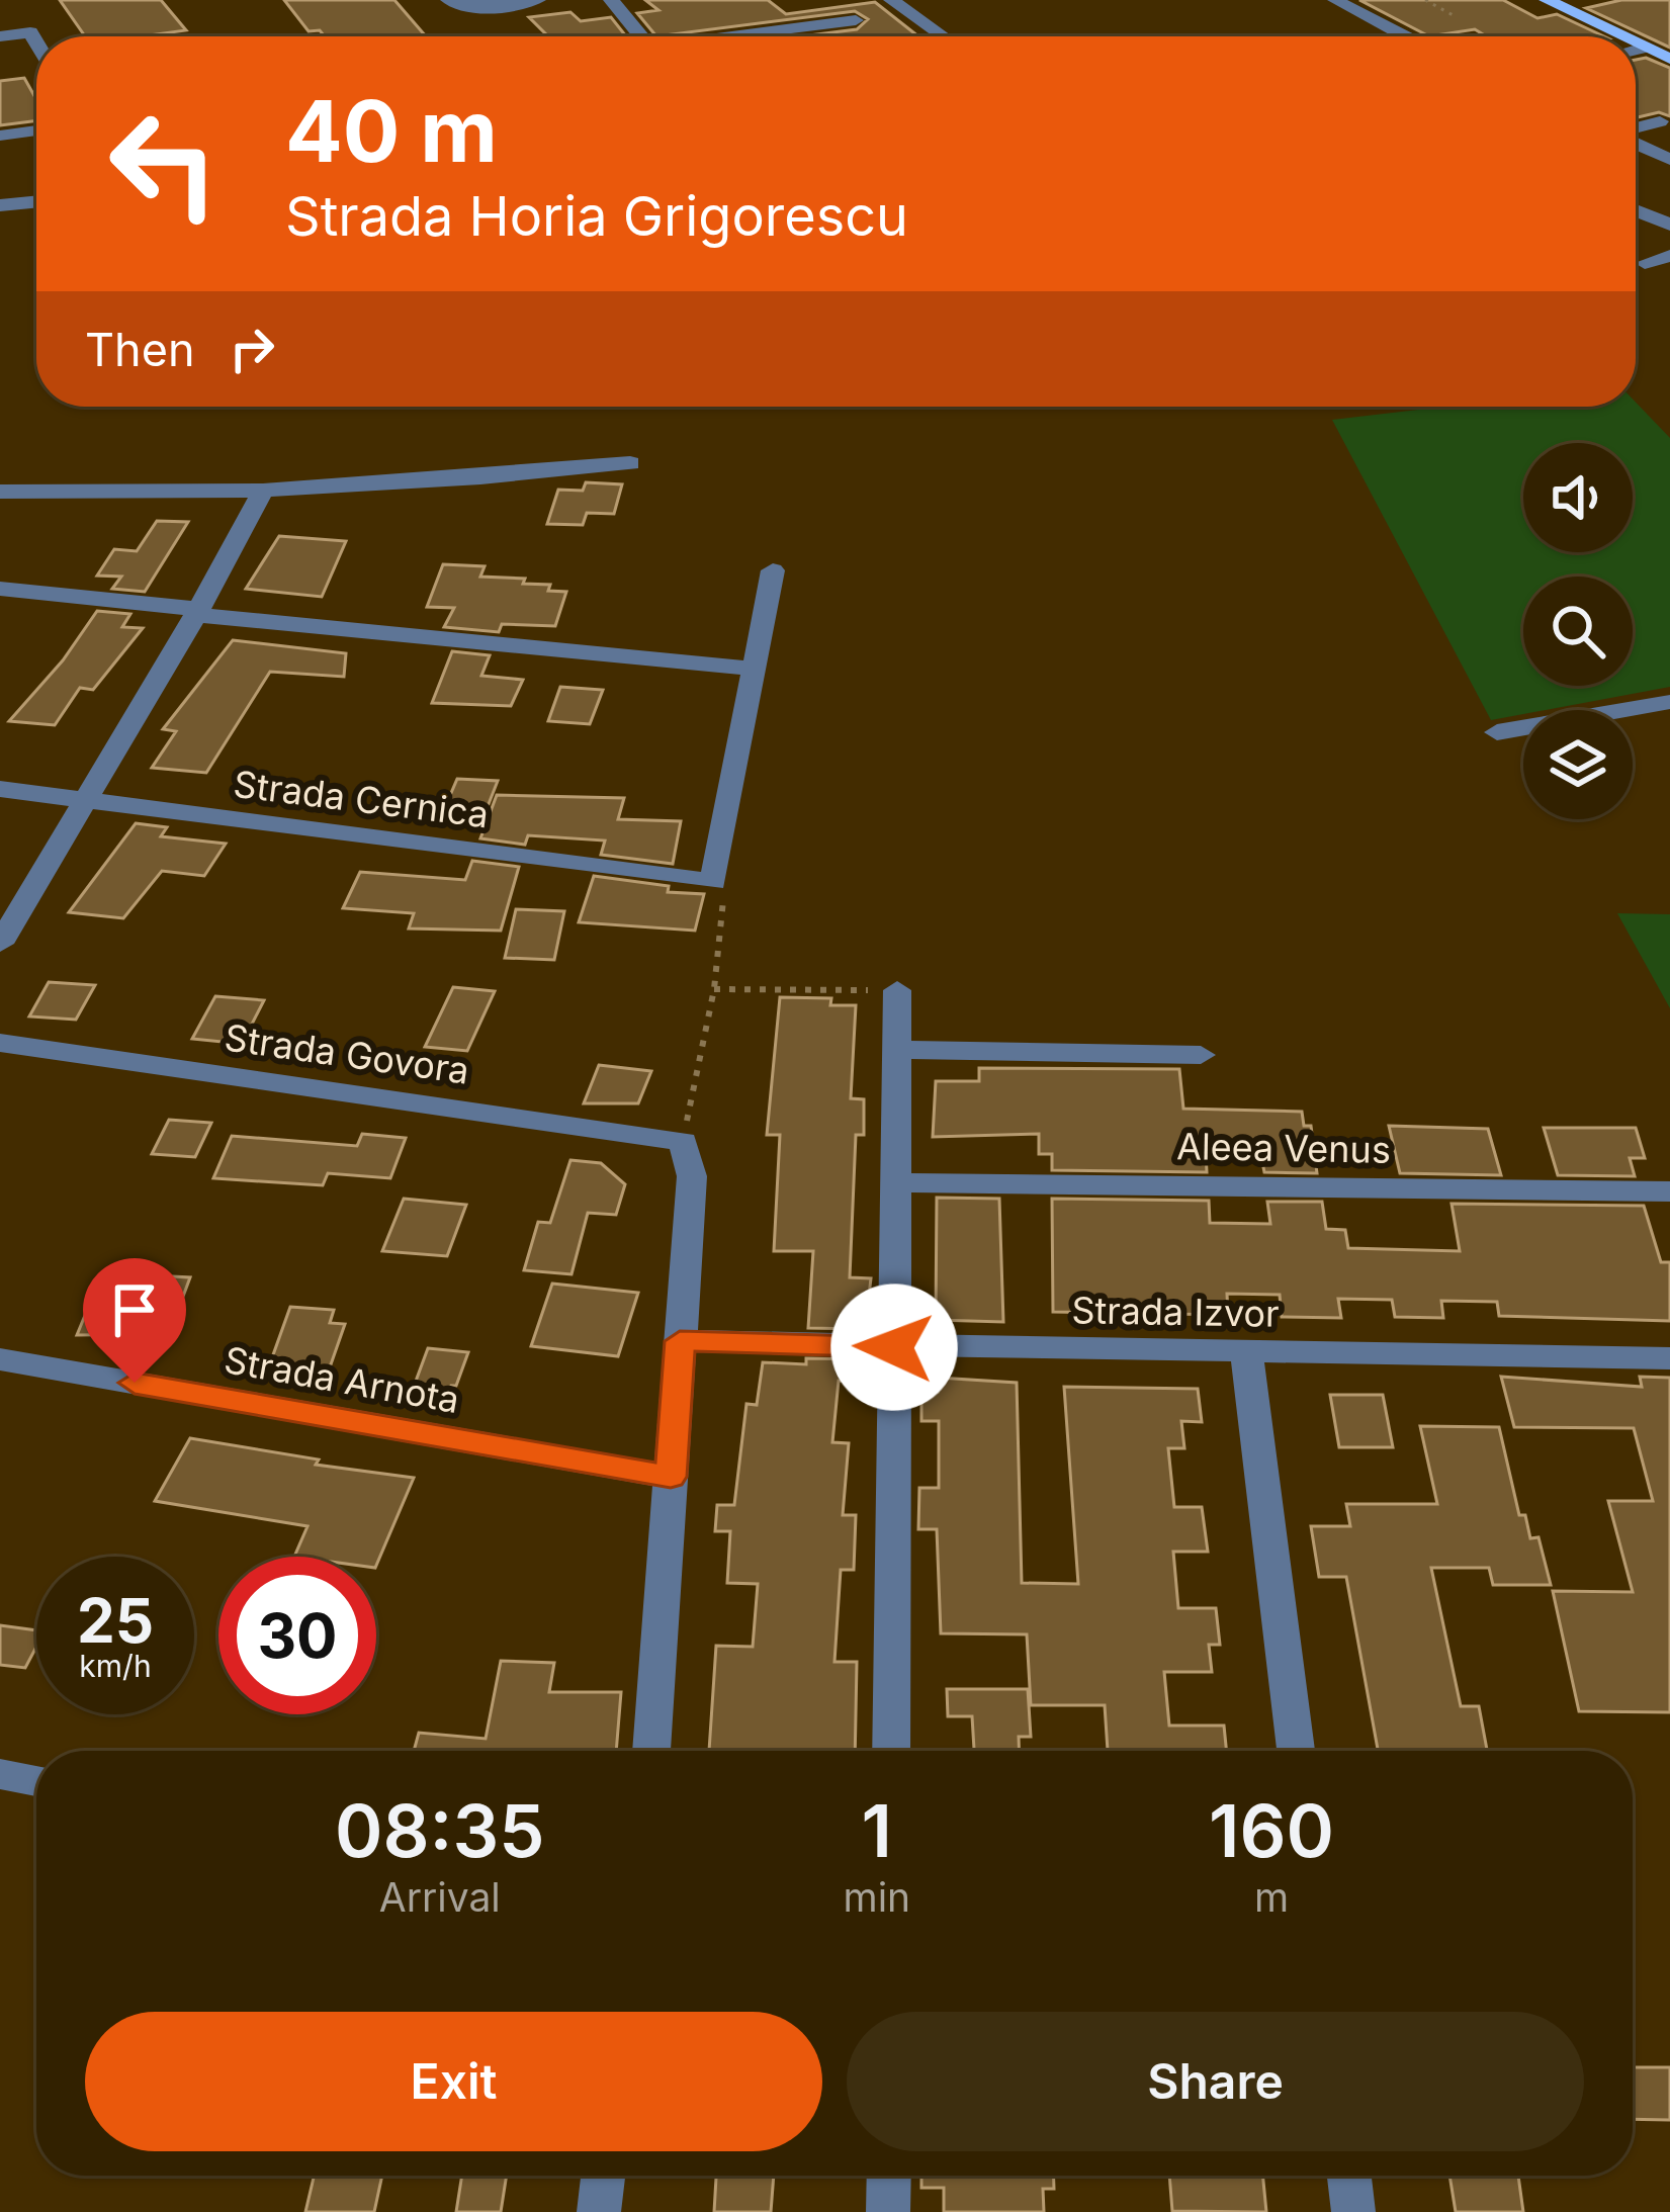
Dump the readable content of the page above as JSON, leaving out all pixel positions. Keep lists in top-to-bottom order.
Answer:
{
  "streets": {
    "street": [
      "Strada Cernica",
      "Strada Govora",
      "Aleea Venus",
      "Strada Izvor",
      "Strada Arnota"
    ]
  },
  "page": {
    "turn": ["40 m", "Strada Horia Grigorescu"],
    "then": "Then",
    "speed": "25 km/h",
    "limit": "30",
    "eta": [
      "08:35",
      "Arrival",
      "1",
      "min",
      "160",
      "m"
    ],
    "buttons": ["Exit", "Share"]
  }
}
